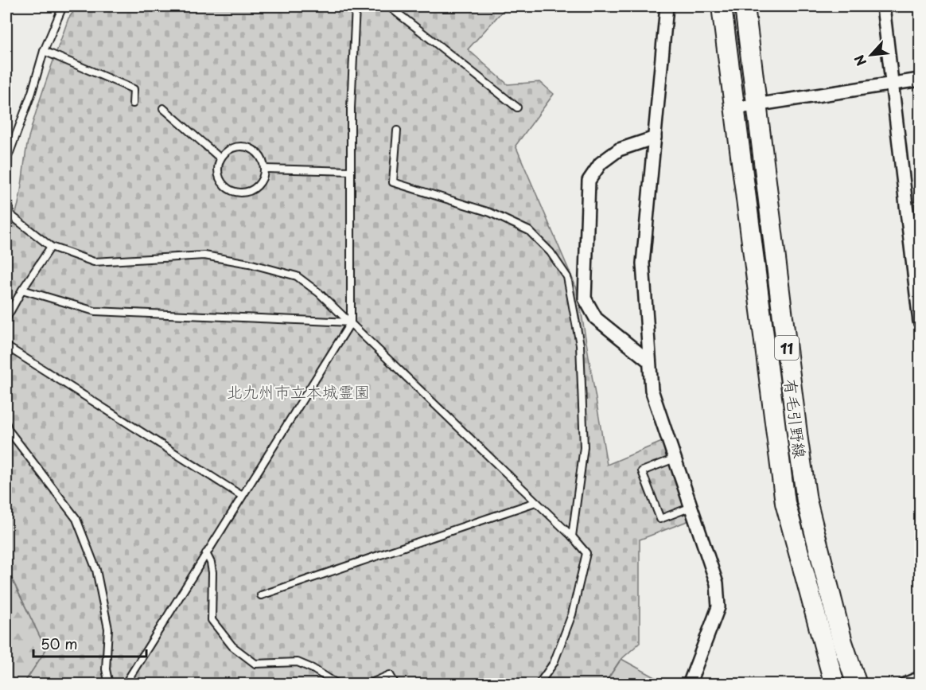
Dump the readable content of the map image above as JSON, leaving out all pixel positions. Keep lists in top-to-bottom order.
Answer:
{
  "streets": {
    "main road": ["11", "有毛引野線"]
  },
  "parks": ["北九州市立本城霊園"],
  "scale_bar": "50 m",
  "north": "bottom left"
}
